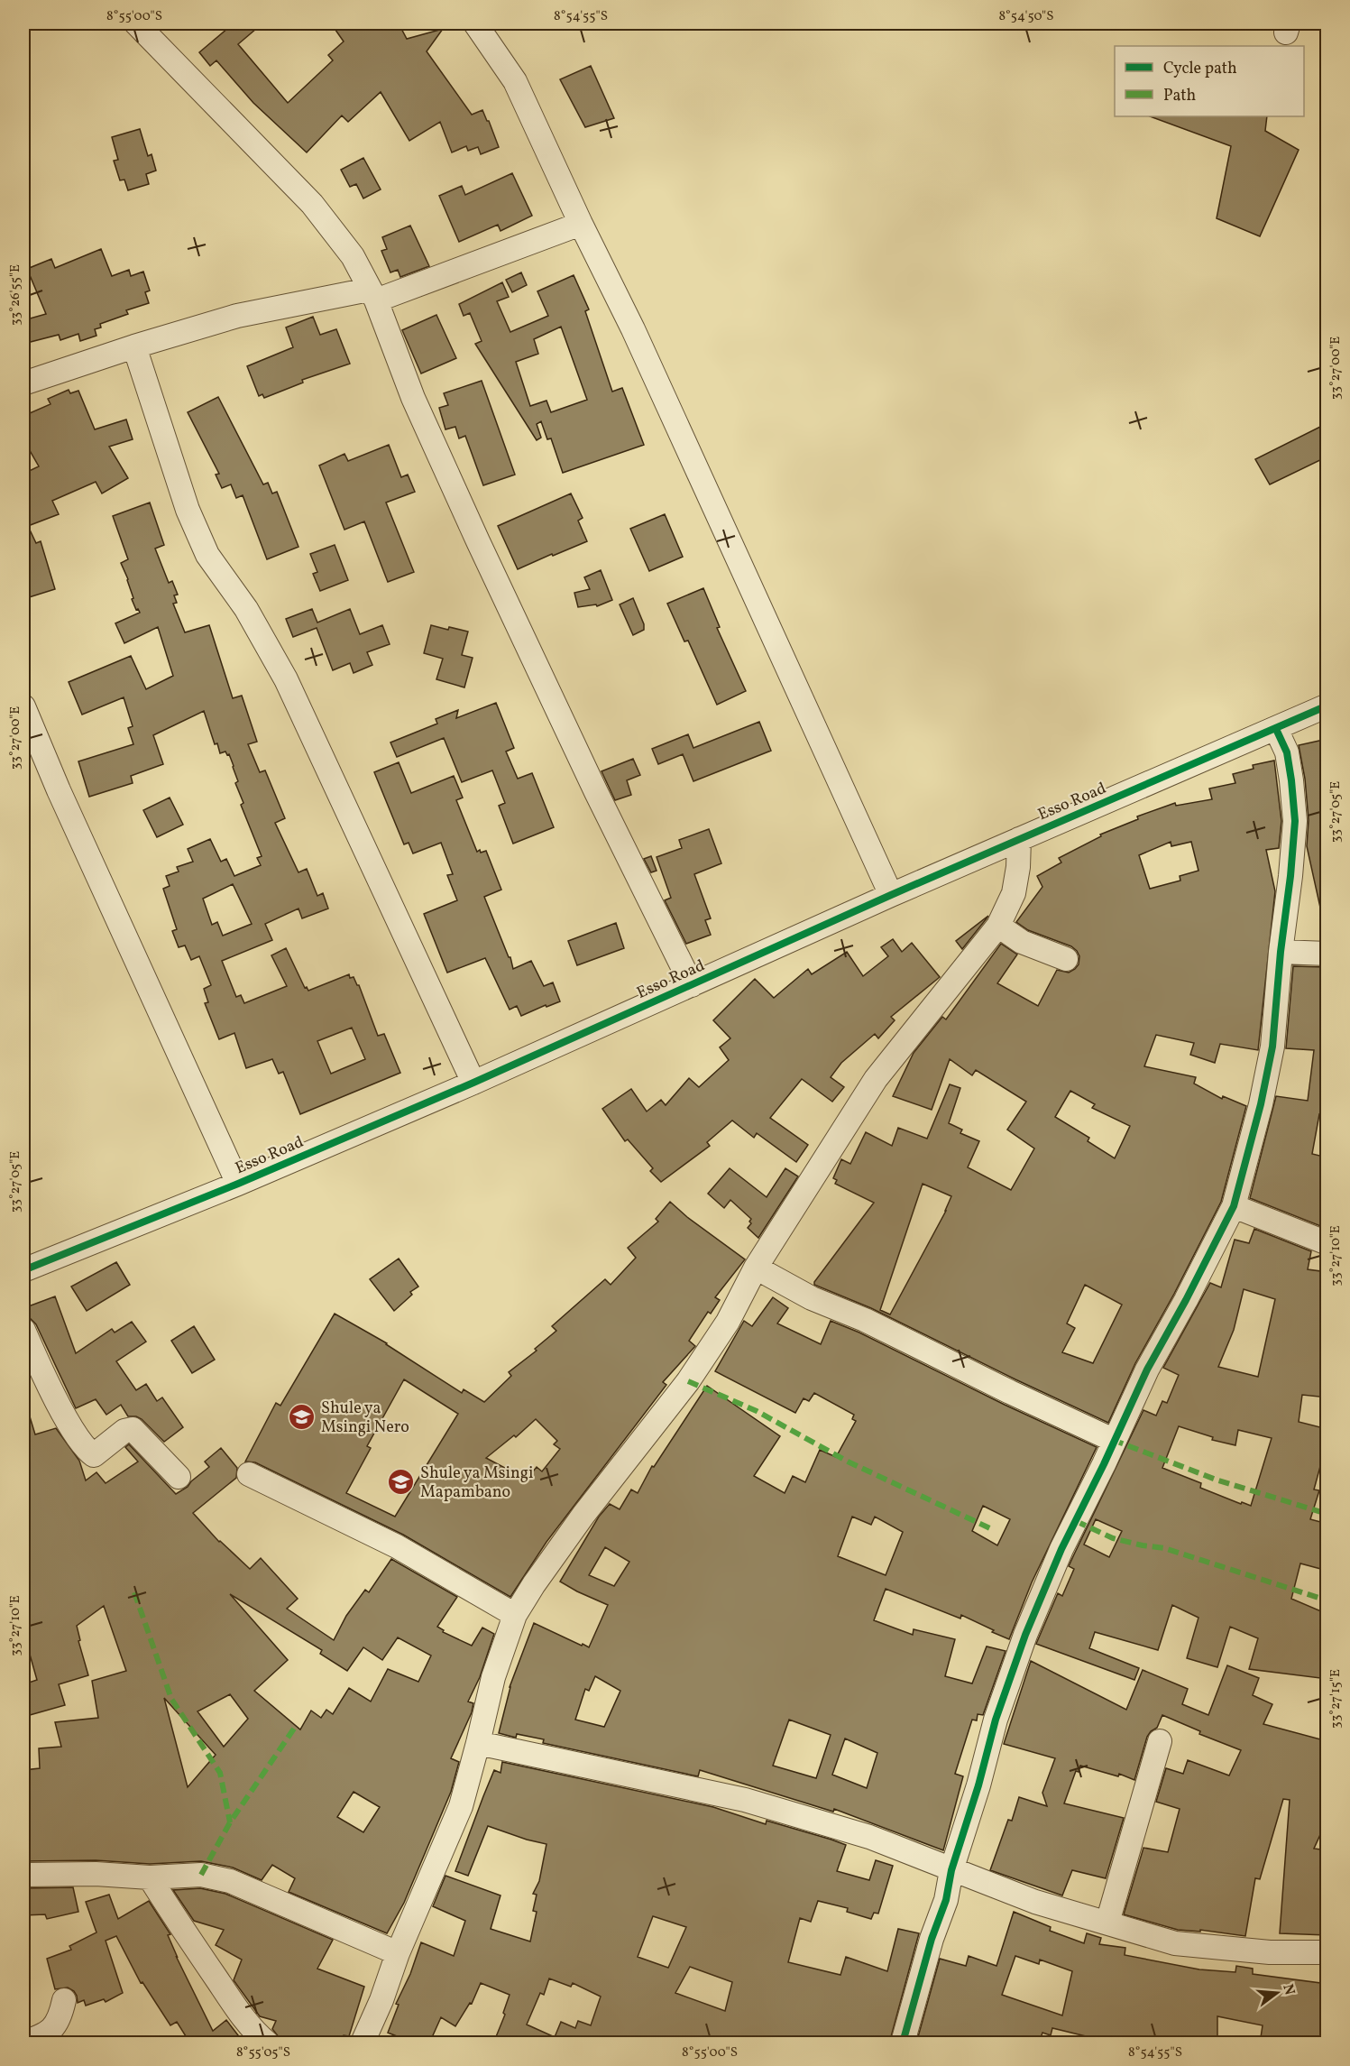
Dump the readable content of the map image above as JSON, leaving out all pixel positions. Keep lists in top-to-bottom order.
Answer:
{
  "streets": {
    "street": ["Esso Road"]
  },
  "places": {
    "school or university": ["Shule ya Msingi Nero", "Shule ya Msingi Mapambano"]
  },
  "legend": ["Cycle path", "Path"],
  "north": "right",
  "coordinates": [
    "8°55'00\"S",
    "8°54'55\"S",
    "8°54'50\"S",
    "33°26'55\"E",
    "33°27'00\"E",
    "33°27'05\"E",
    "33°27'10\"E",
    "33°27'15\"E",
    "8°55'05\"S"
  ]
}
